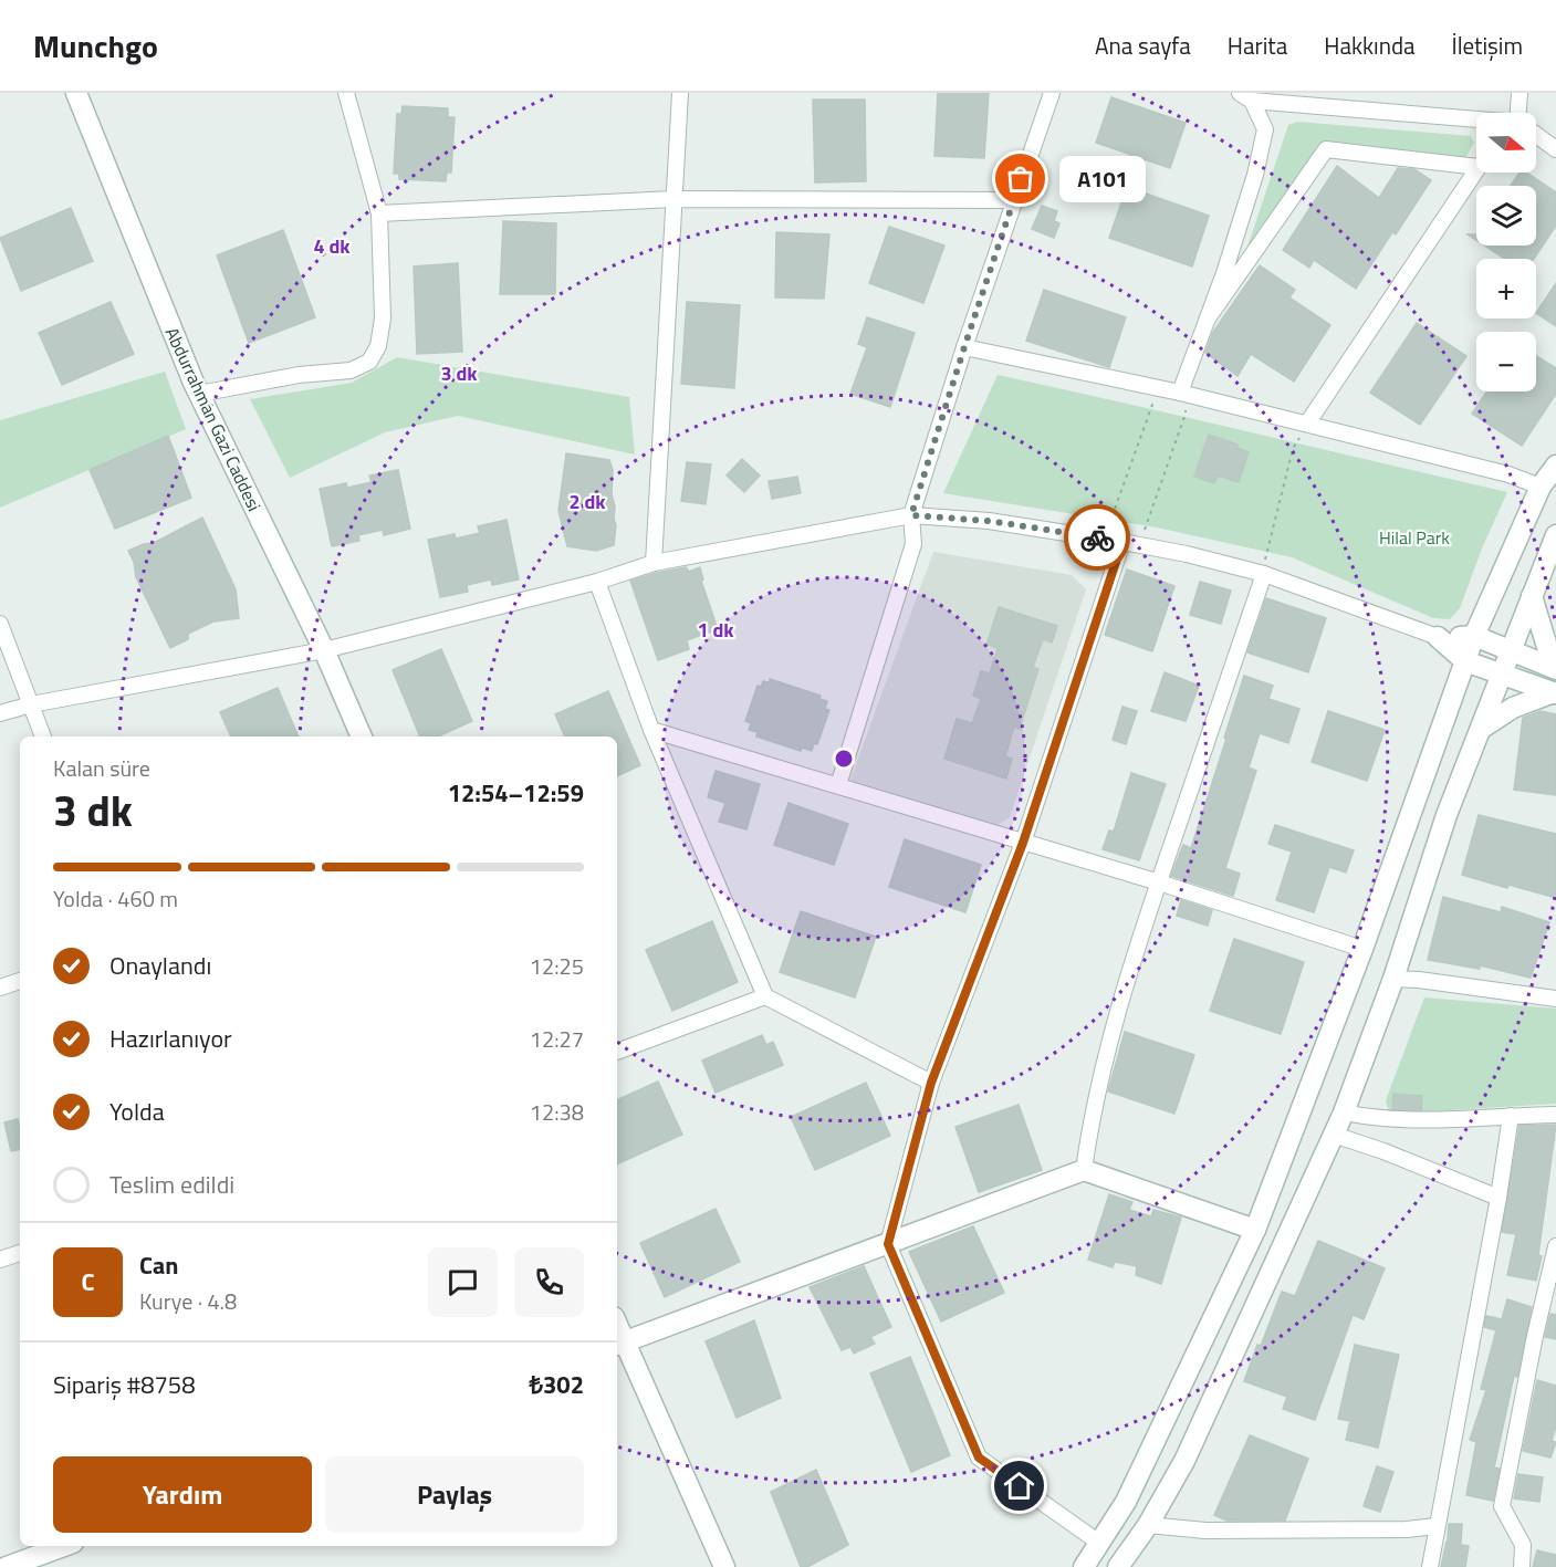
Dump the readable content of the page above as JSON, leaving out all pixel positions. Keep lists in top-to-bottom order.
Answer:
{
  "streets": {
    "main road": ["Abdurrahman Gazi Caddesi"]
  },
  "parks": ["Hilal Park"],
  "places": ["A101"],
  "north": "right",
  "page": {
    "header": "Munchgo",
    "nav": [
      "Ana sayfa",
      "Harita",
      "Hakkında",
      "İletişim"
    ],
    "map_buttons": ["+", "−"],
    "bubble": "A101",
    "heading": ["3 dk", "Kalan süre", "12:54–12:59"],
    "panel": [
      "Can",
      "Kurye · 4.8",
      "Sipariş #8758",
      "₺302"
    ],
    "bar": "Yolda · 460 m",
    "list": [
      ["Onaylandı", "12:25"],
      ["Hazırlanıyor", "12:27"],
      ["Yolda", "12:38"],
      "Teslim edildi"
    ],
    "round": "C",
    "buttons": ["Yardım", "Paylaş"]
  },
  "rings": [
    "4 dk",
    "3 dk",
    "2 dk",
    "1 dk"
  ]
}
